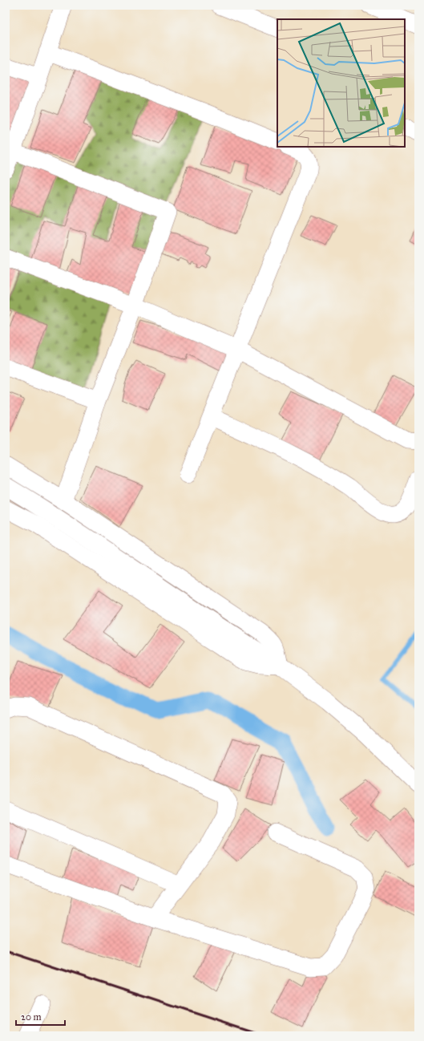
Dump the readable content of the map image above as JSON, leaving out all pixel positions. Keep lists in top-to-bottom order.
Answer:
{
  "scale_bar": "20 m"
}
